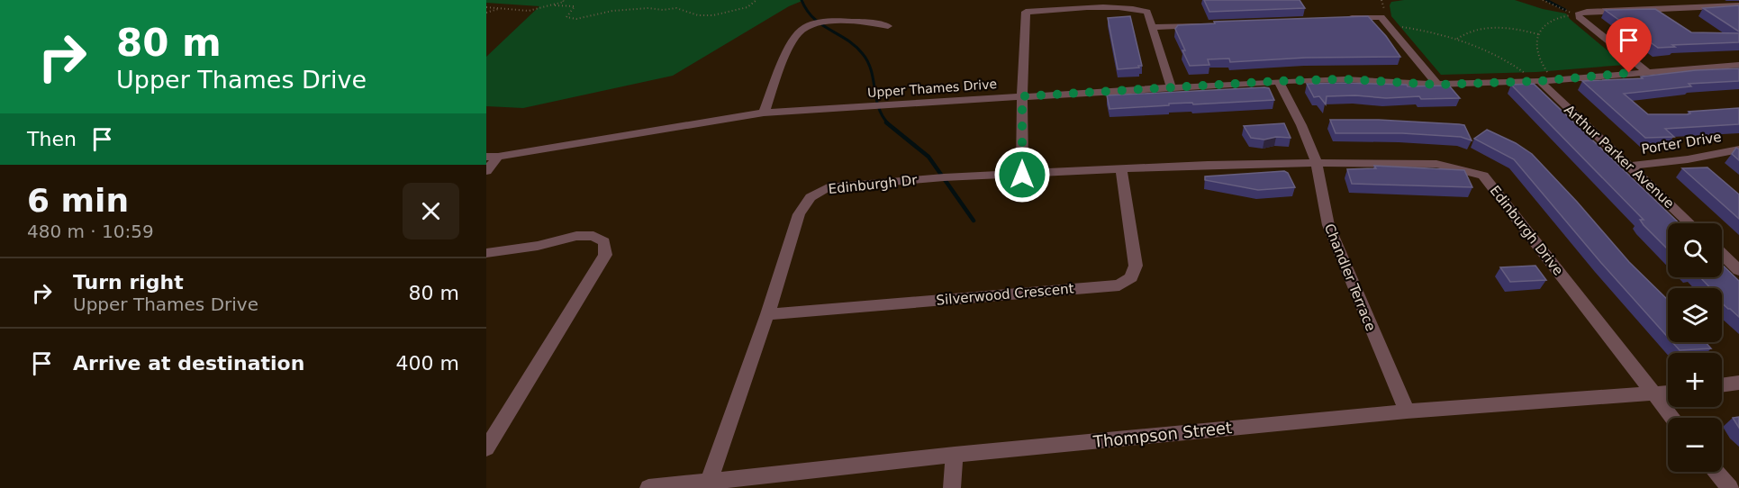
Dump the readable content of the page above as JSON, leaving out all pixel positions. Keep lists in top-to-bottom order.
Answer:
{
  "streets": {
    "street": [
      "Upper Thames Drive",
      "Porter Drive",
      "Arthur Parker Avenue",
      "Edinburgh Dr",
      "Edinburgh Drive",
      "Chandler Terrace",
      "Silverwood Crescent",
      "Thompson Street"
    ]
  },
  "crossings": [
    ["Upper Thames Drive", "Arthur Parker Avenue"],
    ["Upper Thames Drive", "Chandler Terrace"],
    ["Porter Drive", "Arthur Parker Avenue"],
    ["Edinburgh Dr", "Edinburgh Drive"],
    ["Edinburgh Dr", "Silverwood Crescent"],
    ["Edinburgh Dr", "Thompson Street"],
    ["Edinburgh Drive", "Chandler Terrace"],
    ["Edinburgh Drive", "Thompson Street"],
    ["Chandler Terrace", "Thompson Street"]
  ],
  "page": {
    "turn": ["80 m", "Upper Thames Drive"],
    "then": "Then",
    "heading": ["6 min", "480 m · 10:59"],
    "map_buttons": ["+", "−"],
    "list": [
      {
        "name": "Turn right",
        "note": "Upper Thames Drive",
        "value": "80 m"
      },
      {
        "name": "Arrive at destination",
        "value": "400 m"
      }
    ]
  }
}
